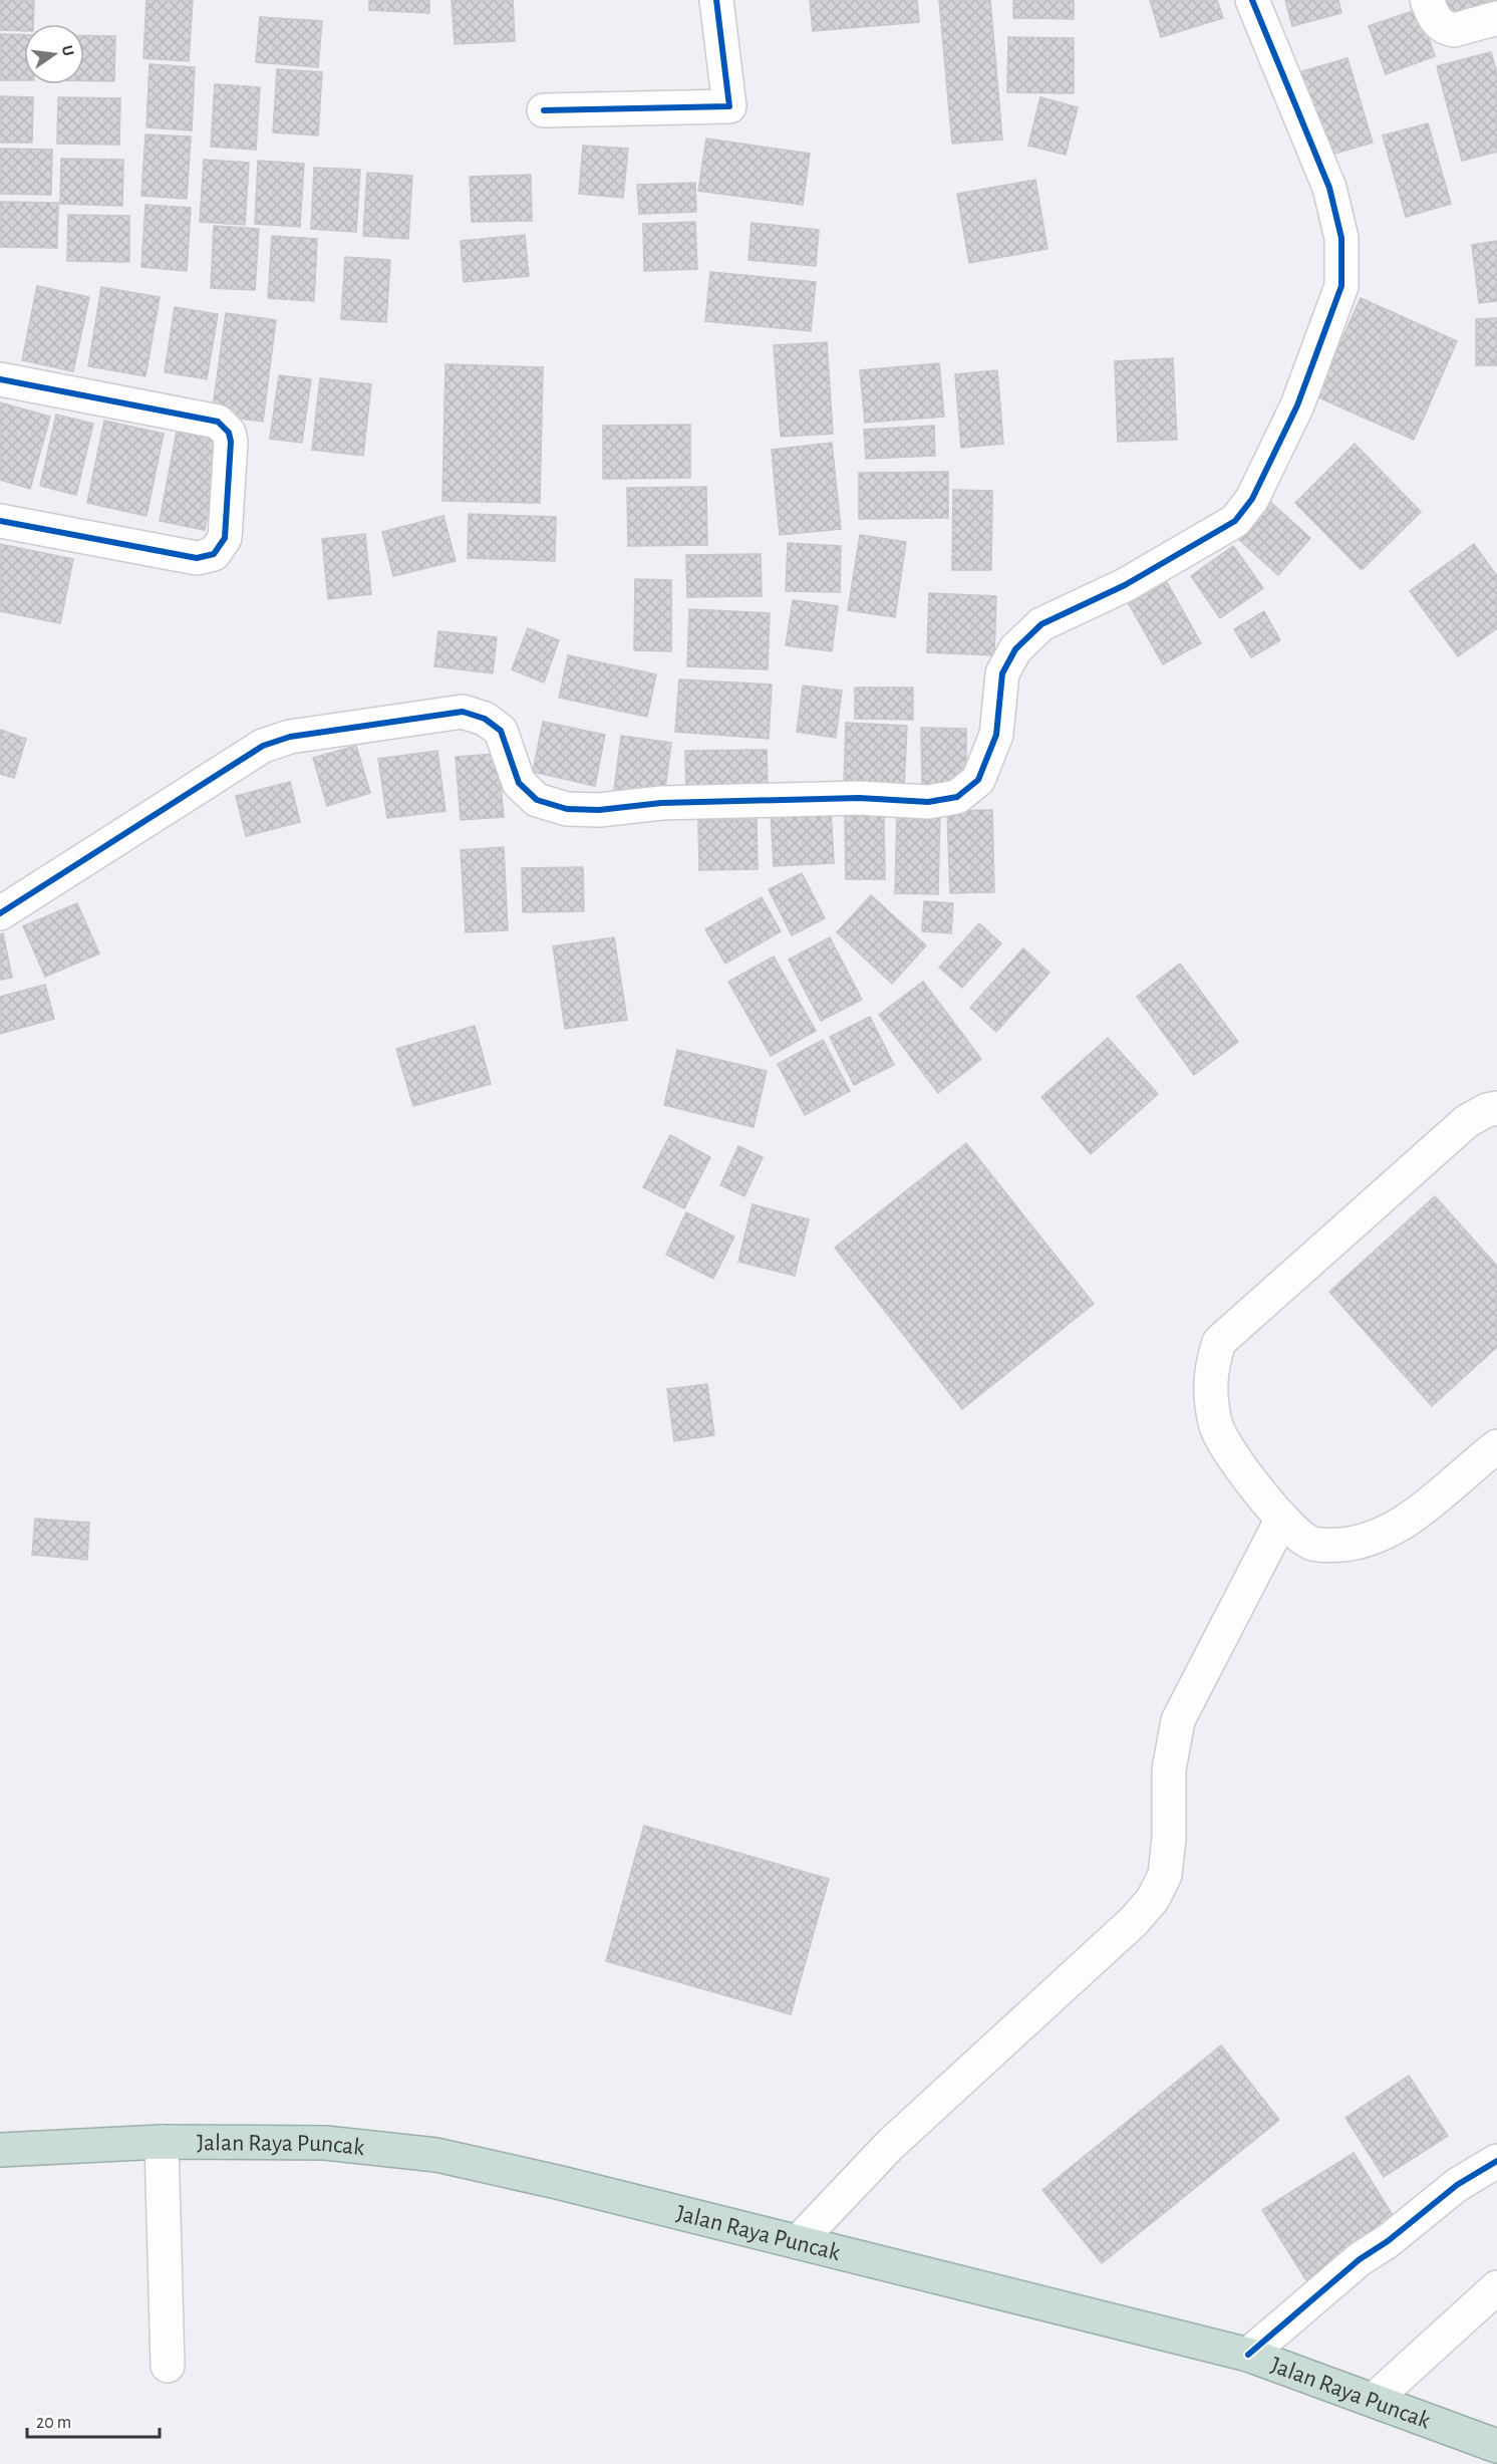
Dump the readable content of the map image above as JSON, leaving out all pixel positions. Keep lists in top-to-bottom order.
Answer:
{
  "streets": {
    "highway": ["Jalan Raya Puncak"]
  },
  "scale_bar": "20 m",
  "north": "right"
}
